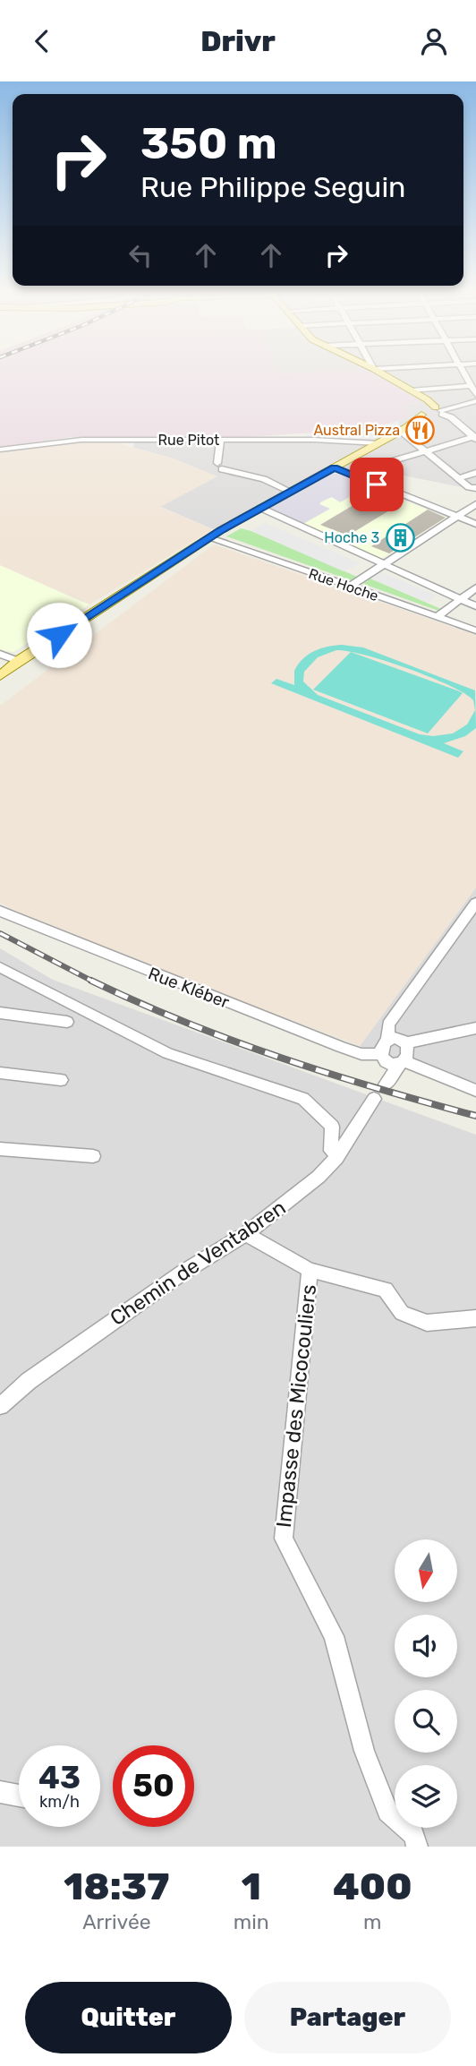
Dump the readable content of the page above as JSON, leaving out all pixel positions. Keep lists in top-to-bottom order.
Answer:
{
  "streets": {
    "street": [
      "Rue Pitot",
      "Rue Hoche",
      "Rue Kléber",
      "Chemin de Ventabren",
      "Impasse des Micocouliers"
    ]
  },
  "places": {
    "restaurant": ["Austral Pizza"],
    "building": ["Hoche 3"]
  },
  "north": "bottom",
  "page": {
    "header": "Drivr",
    "turn": ["350 m", "Rue Philippe Seguin"],
    "speed": "43 km/h",
    "limit": "50",
    "eta": [
      "18:37",
      "Arrivée",
      "1",
      "min",
      "400",
      "m"
    ],
    "buttons": ["Quitter", "Partager"]
  }
}
